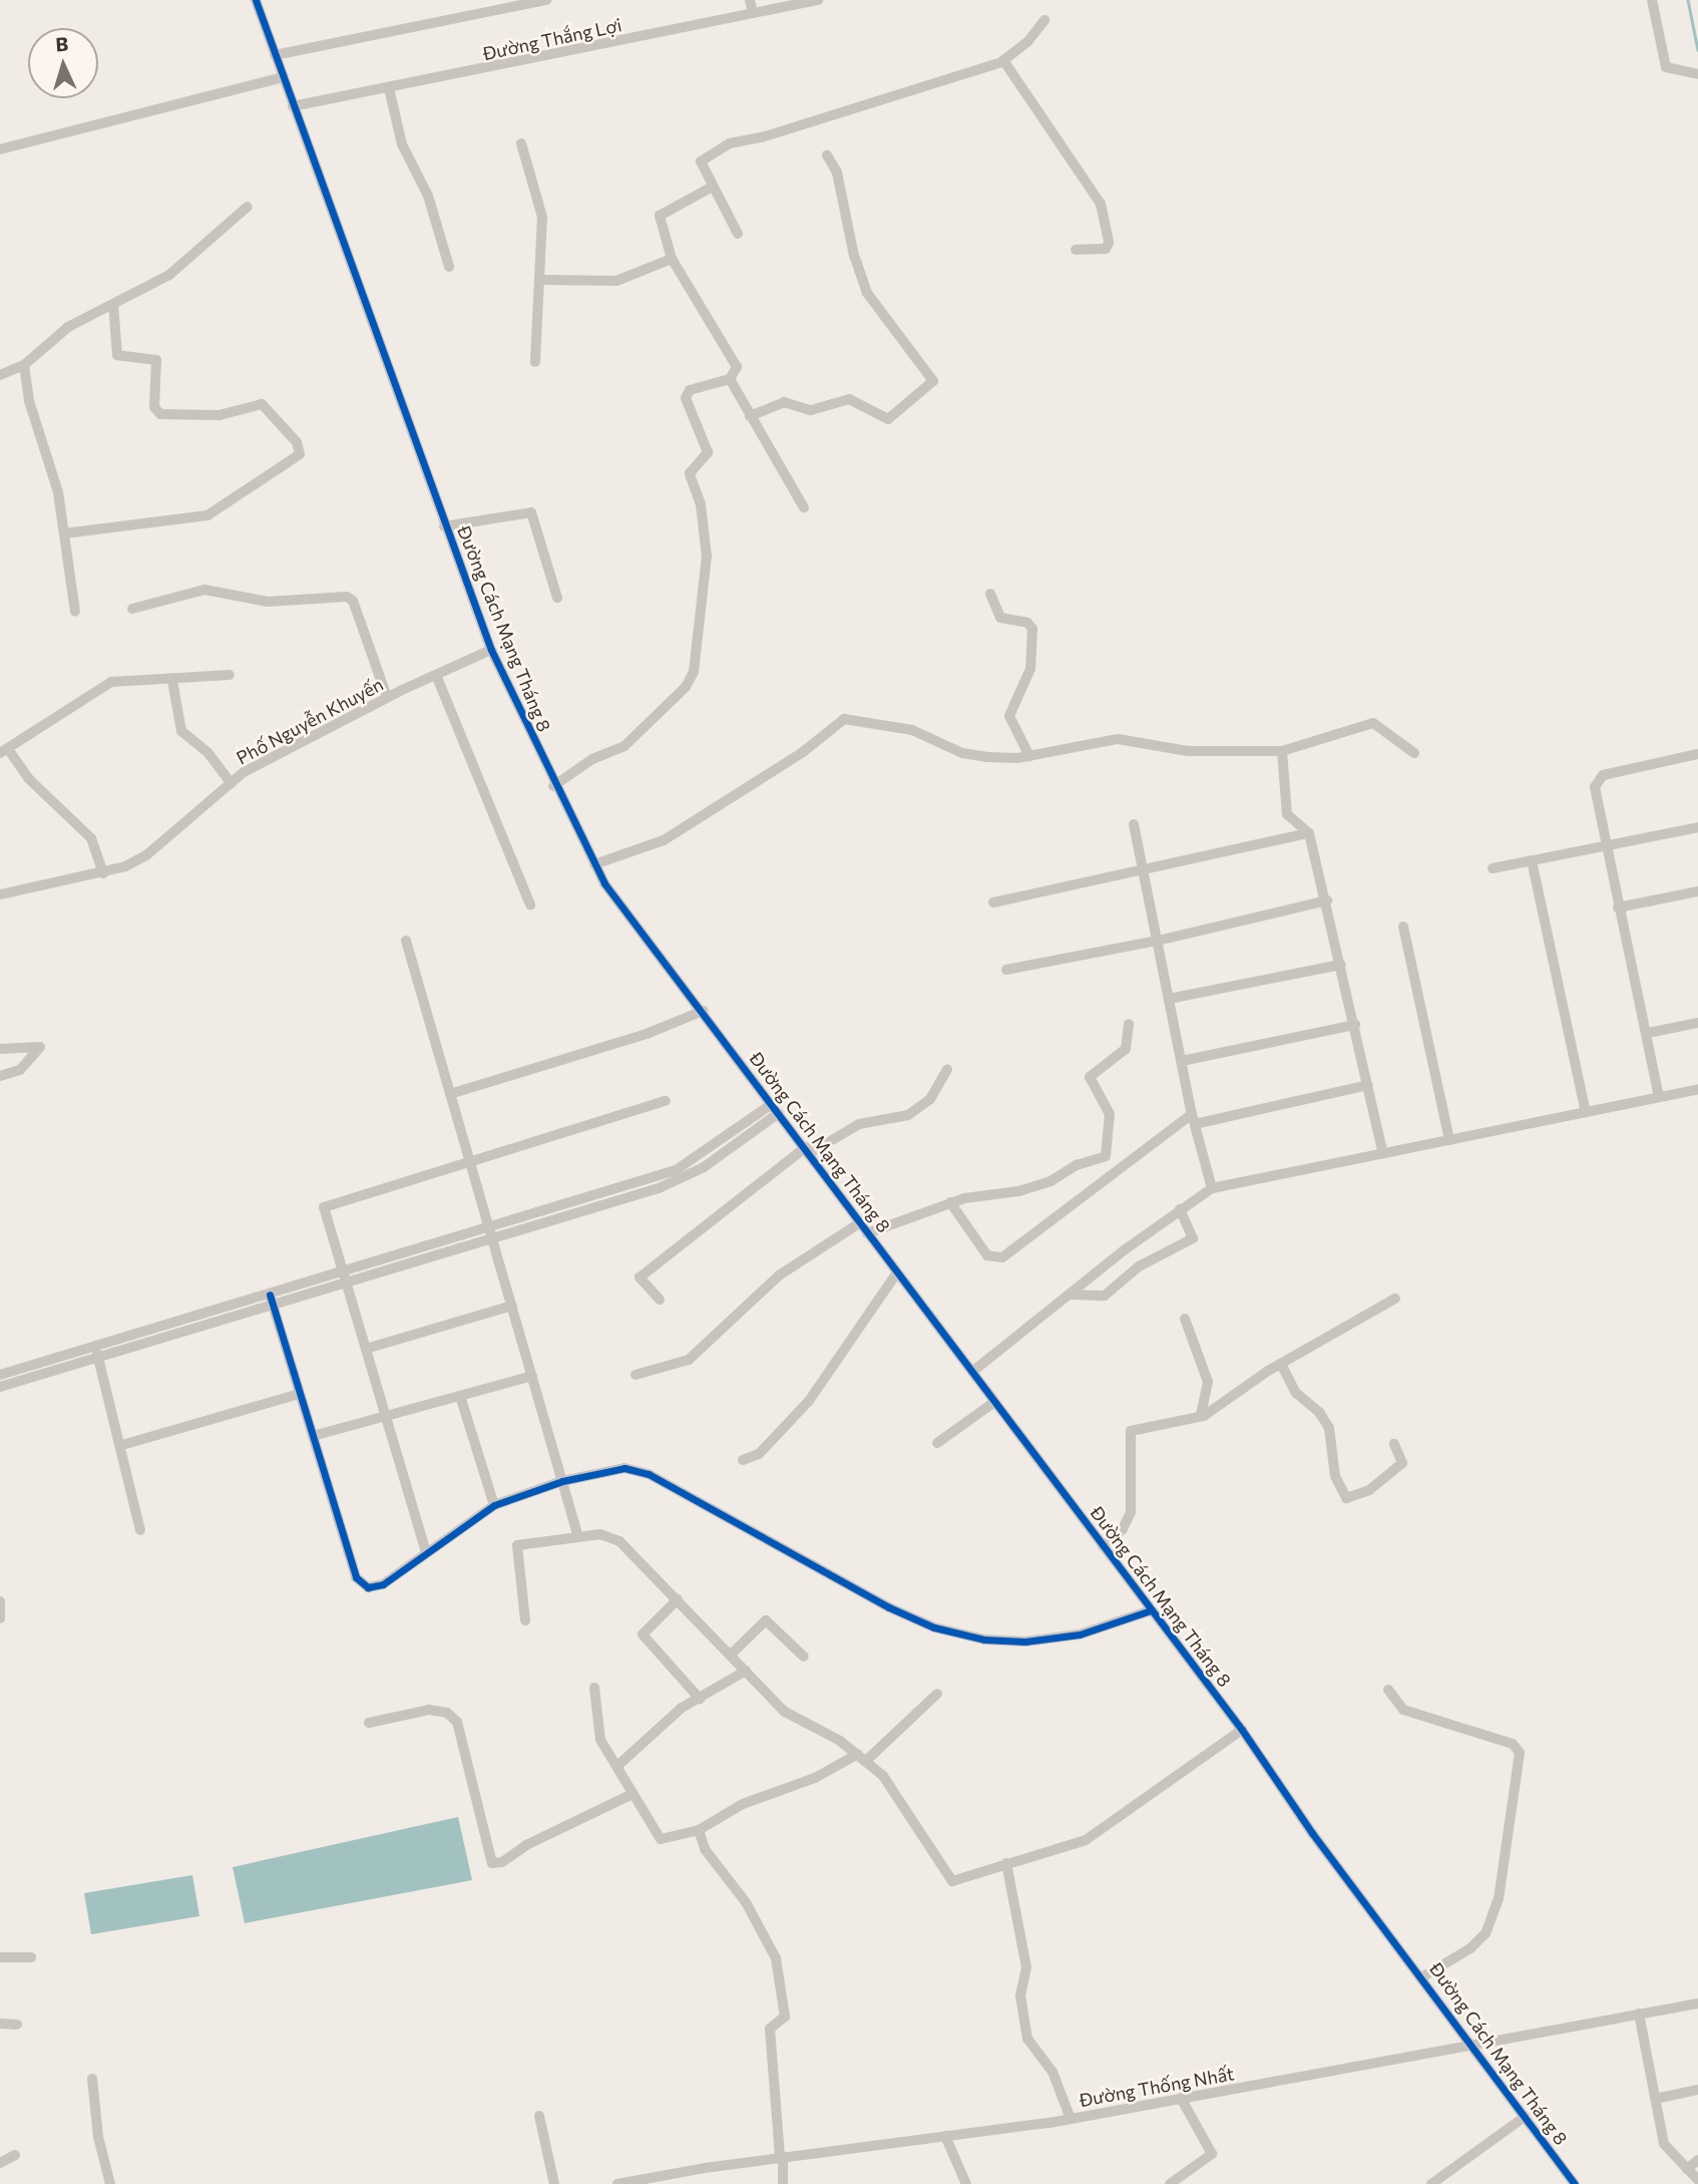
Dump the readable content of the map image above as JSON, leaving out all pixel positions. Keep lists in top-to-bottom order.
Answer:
{
  "streets": {
    "street": [
      "Đường Thắng Lợi",
      "Đường Cách Mạng Tháng 8",
      "Phố Nguyễn Khuyến",
      "Đường Thống Nhất"
    ]
  },
  "crossings": [
    ["Đường Thắng Lợi", "Đường Cách Mạng Tháng 8"],
    ["Đường Cách Mạng Tháng 8", "Phố Nguyễn Khuyến"],
    ["Đường Cách Mạng Tháng 8", "Đường Thống Nhất"]
  ],
  "north": "top"
}
